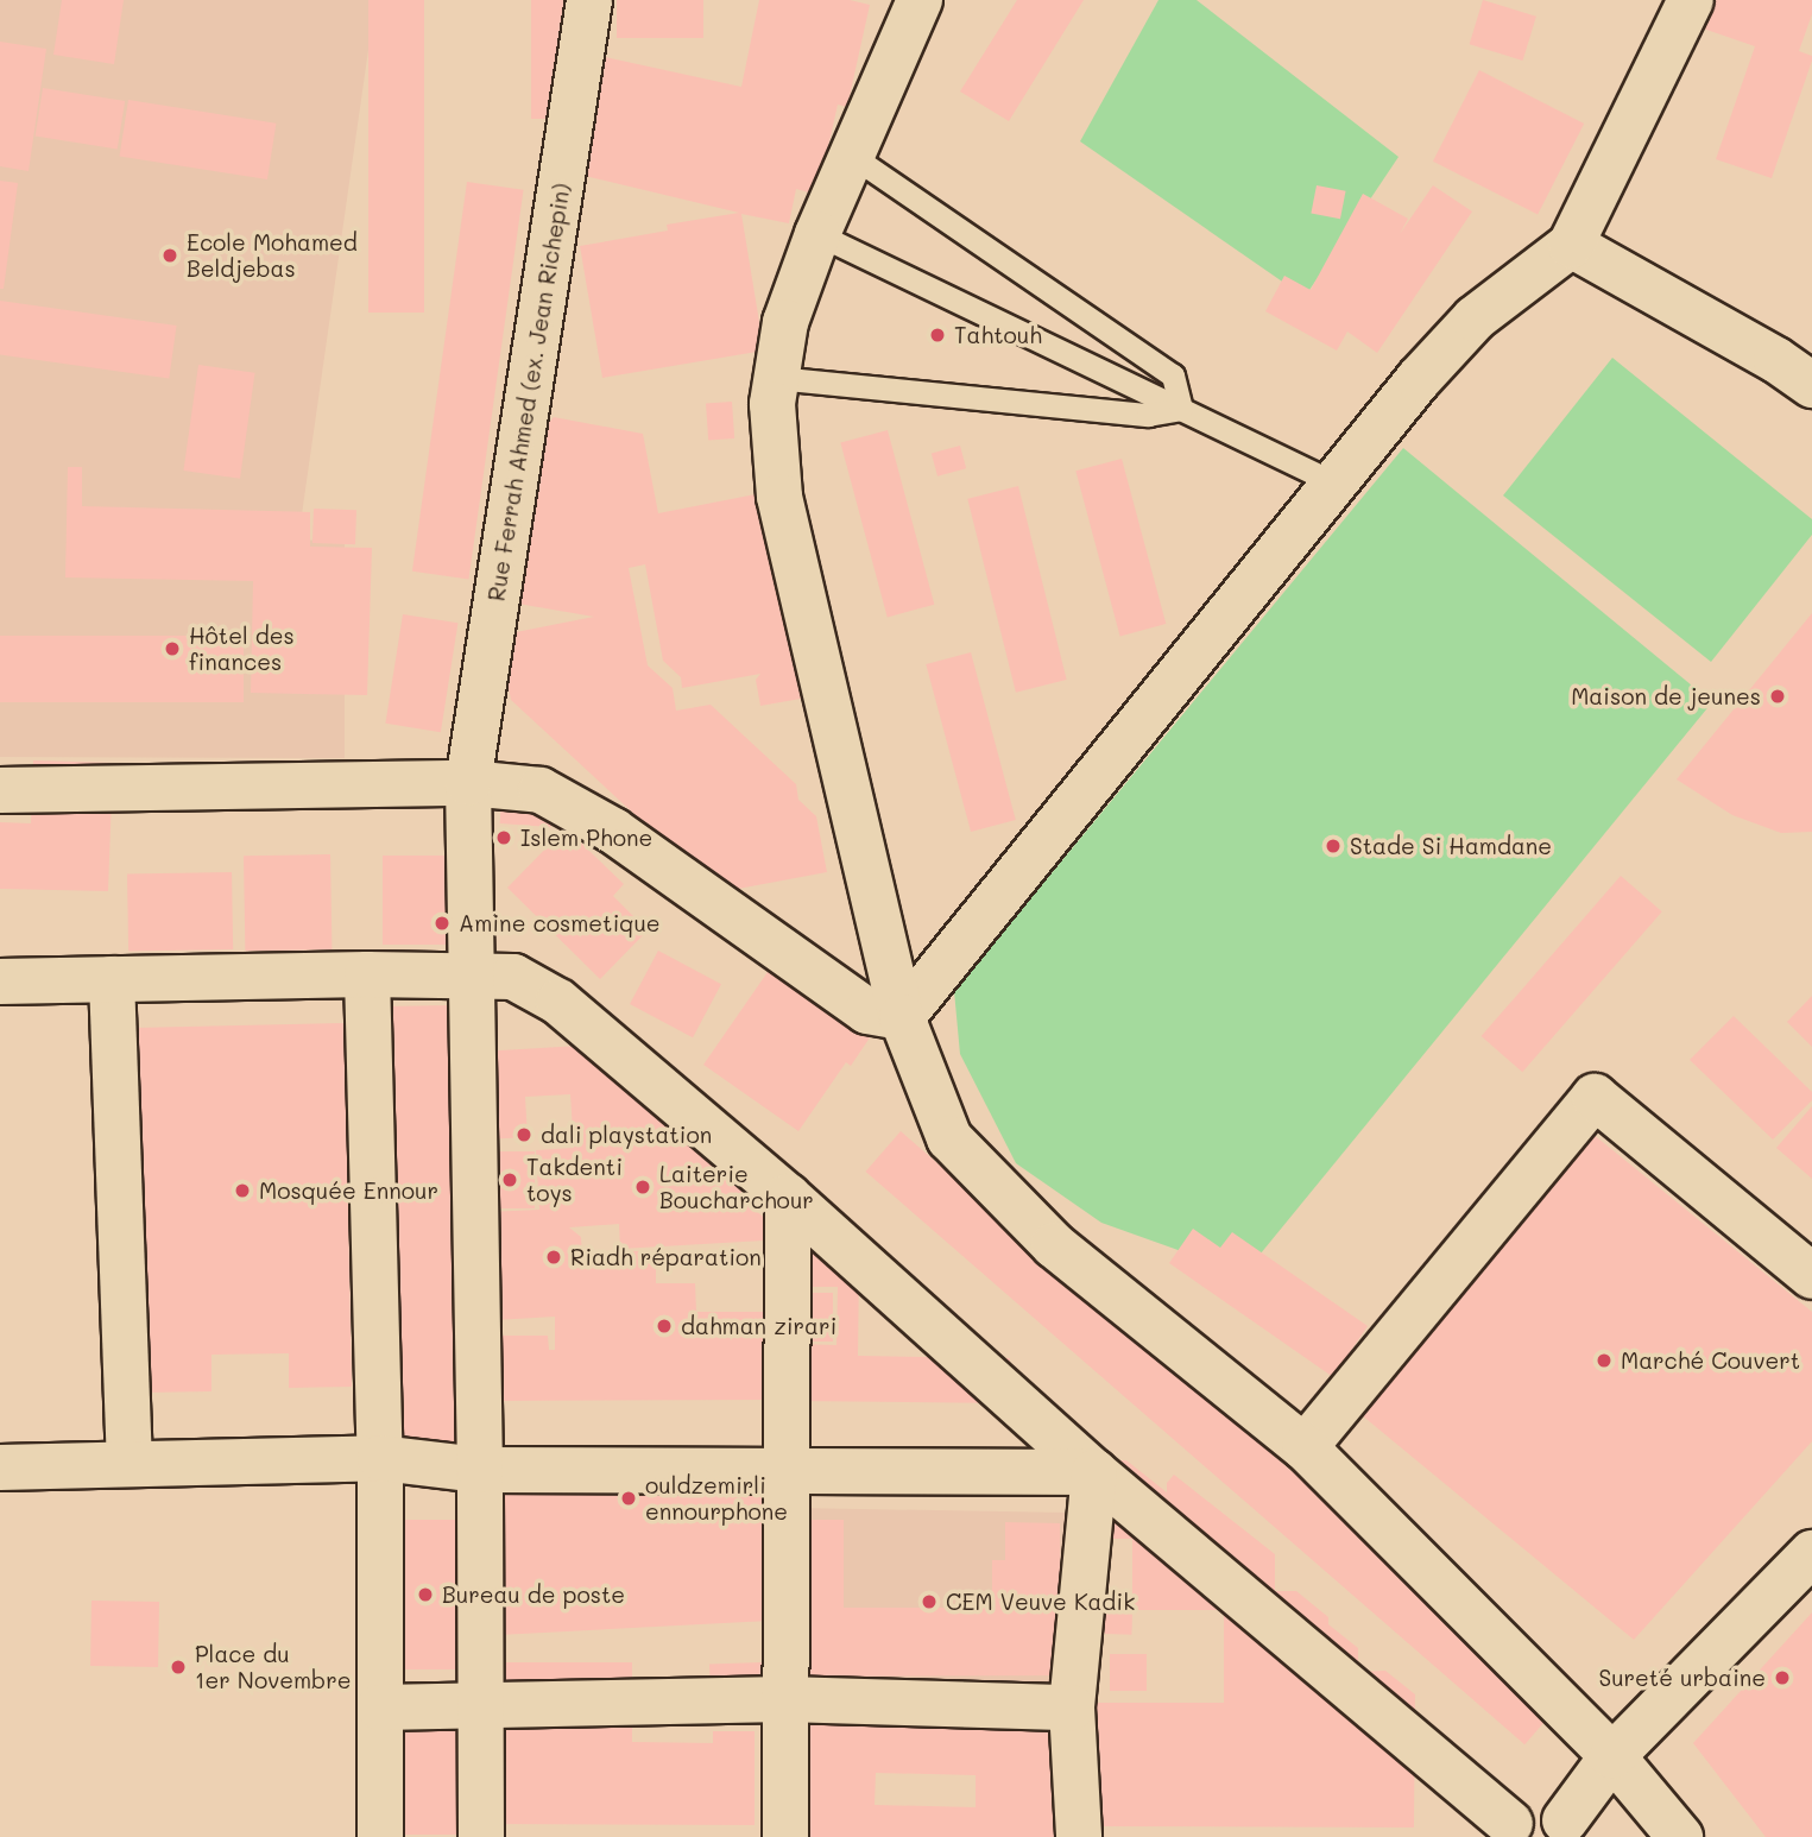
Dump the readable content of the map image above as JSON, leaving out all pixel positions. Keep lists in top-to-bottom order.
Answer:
{
  "streets": {
    "street": ["Rue Ferrah Ahmed (ex. Jean Richepin)"]
  },
  "places": [
    "Ecole Mohamed Beldjebas",
    "Tahtouh",
    "Hôtel des finances",
    "Maison de jeunes",
    "Islem Phone",
    "Stade Si Hamdane",
    "Amine cosmetique",
    "dali playstation",
    "Takdenti toys",
    "Laiterie Boucharchour",
    "Mosquée Ennour",
    "Riadh réparation",
    "dahman zirari",
    "Marché Couvert",
    "ouldzemirli ennourphone",
    "Bureau de poste",
    "CEM Veuve Kadik",
    "Place du 1er Novembre",
    "Sureté urbaine"
  ]
}
